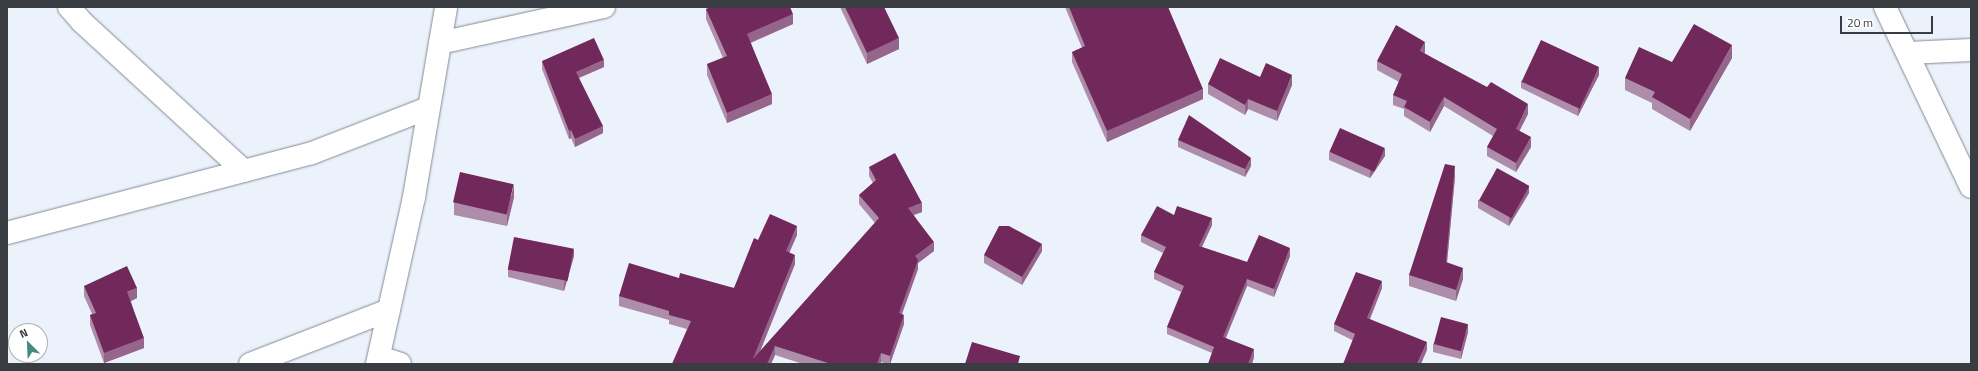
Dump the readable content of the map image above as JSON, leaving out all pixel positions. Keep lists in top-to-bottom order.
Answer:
{
  "scale_bar": "20 m",
  "north": "top left"
}
